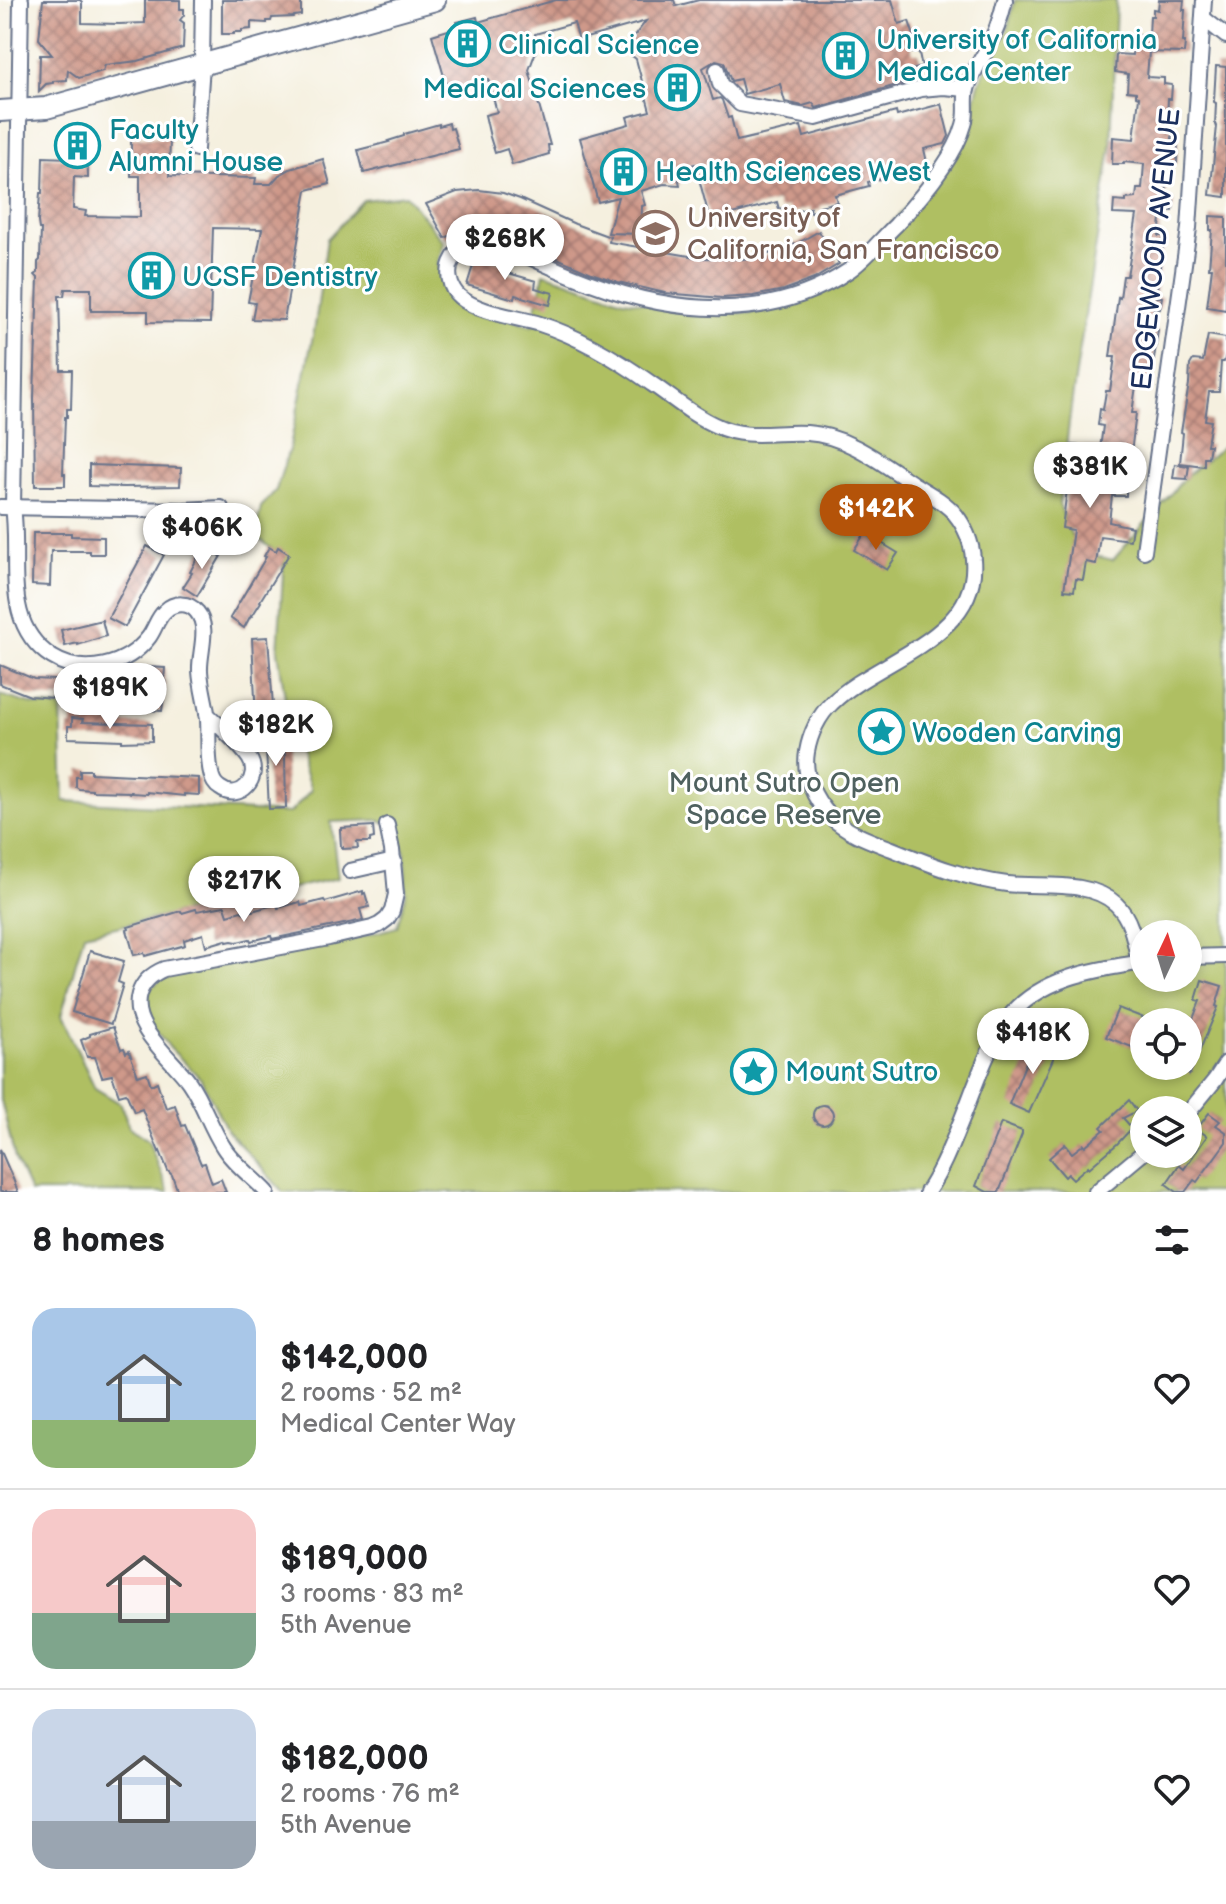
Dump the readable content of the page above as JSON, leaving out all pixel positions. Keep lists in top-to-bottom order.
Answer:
{
  "streets": {
    "street": ["EDGEWOOD AVENUE"]
  },
  "parks": ["Mount Sutro Open Space Reserve"],
  "places": {
    "building": [
      "Clinical Science",
      "University of California Medical Center",
      "Medical Sciences",
      "Faculty Alumni House",
      "Health Sciences West",
      "UCSF Dentistry"
    ],
    "school or university": ["University of California, San Francisco"],
    "place": ["Wooden Carving", "Mount Sutro"]
  },
  "north": "top",
  "page": {
    "price": [
      "$268K",
      "$381K",
      "$142K",
      "$406K",
      "$189K",
      "$182K",
      "$217K",
      "$418K"
    ],
    "heading": "8 homes",
    "list": [
      {
        "name": "$142,000",
        "note": "2 rooms · 52 m² · Medical Center Way"
      },
      {
        "name": "$189,000",
        "note": "3 rooms · 83 m² · 5th Avenue"
      },
      {
        "name": "$182,000",
        "note": "2 rooms · 76 m² · 5th Avenue"
      }
    ]
  }
}
